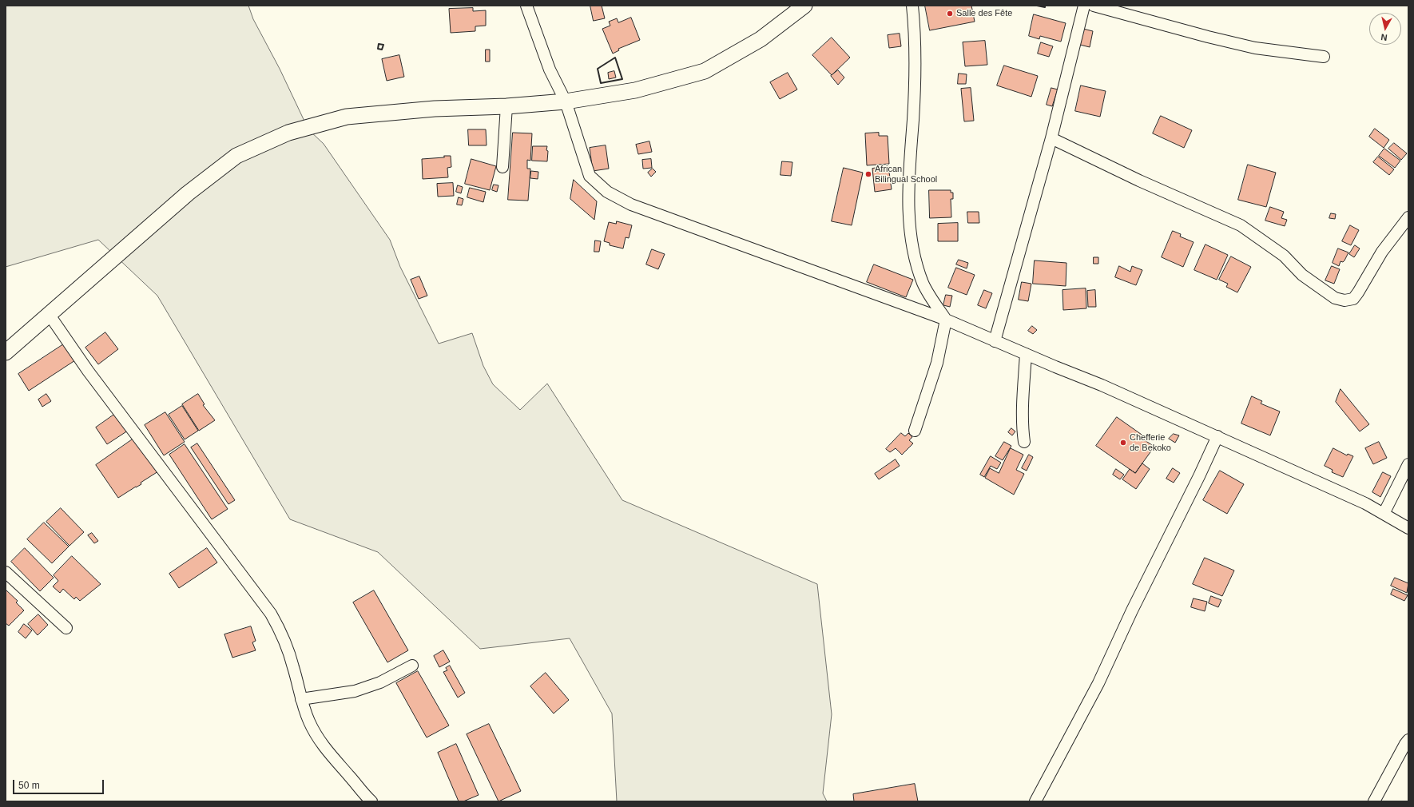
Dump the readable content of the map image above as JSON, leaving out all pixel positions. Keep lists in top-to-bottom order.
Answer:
{
  "places": ["Salle des Fête", "African Bilingual School", "Chefferie de Bekoko"],
  "scale_bar": "50 m",
  "north": "bottom"
}
